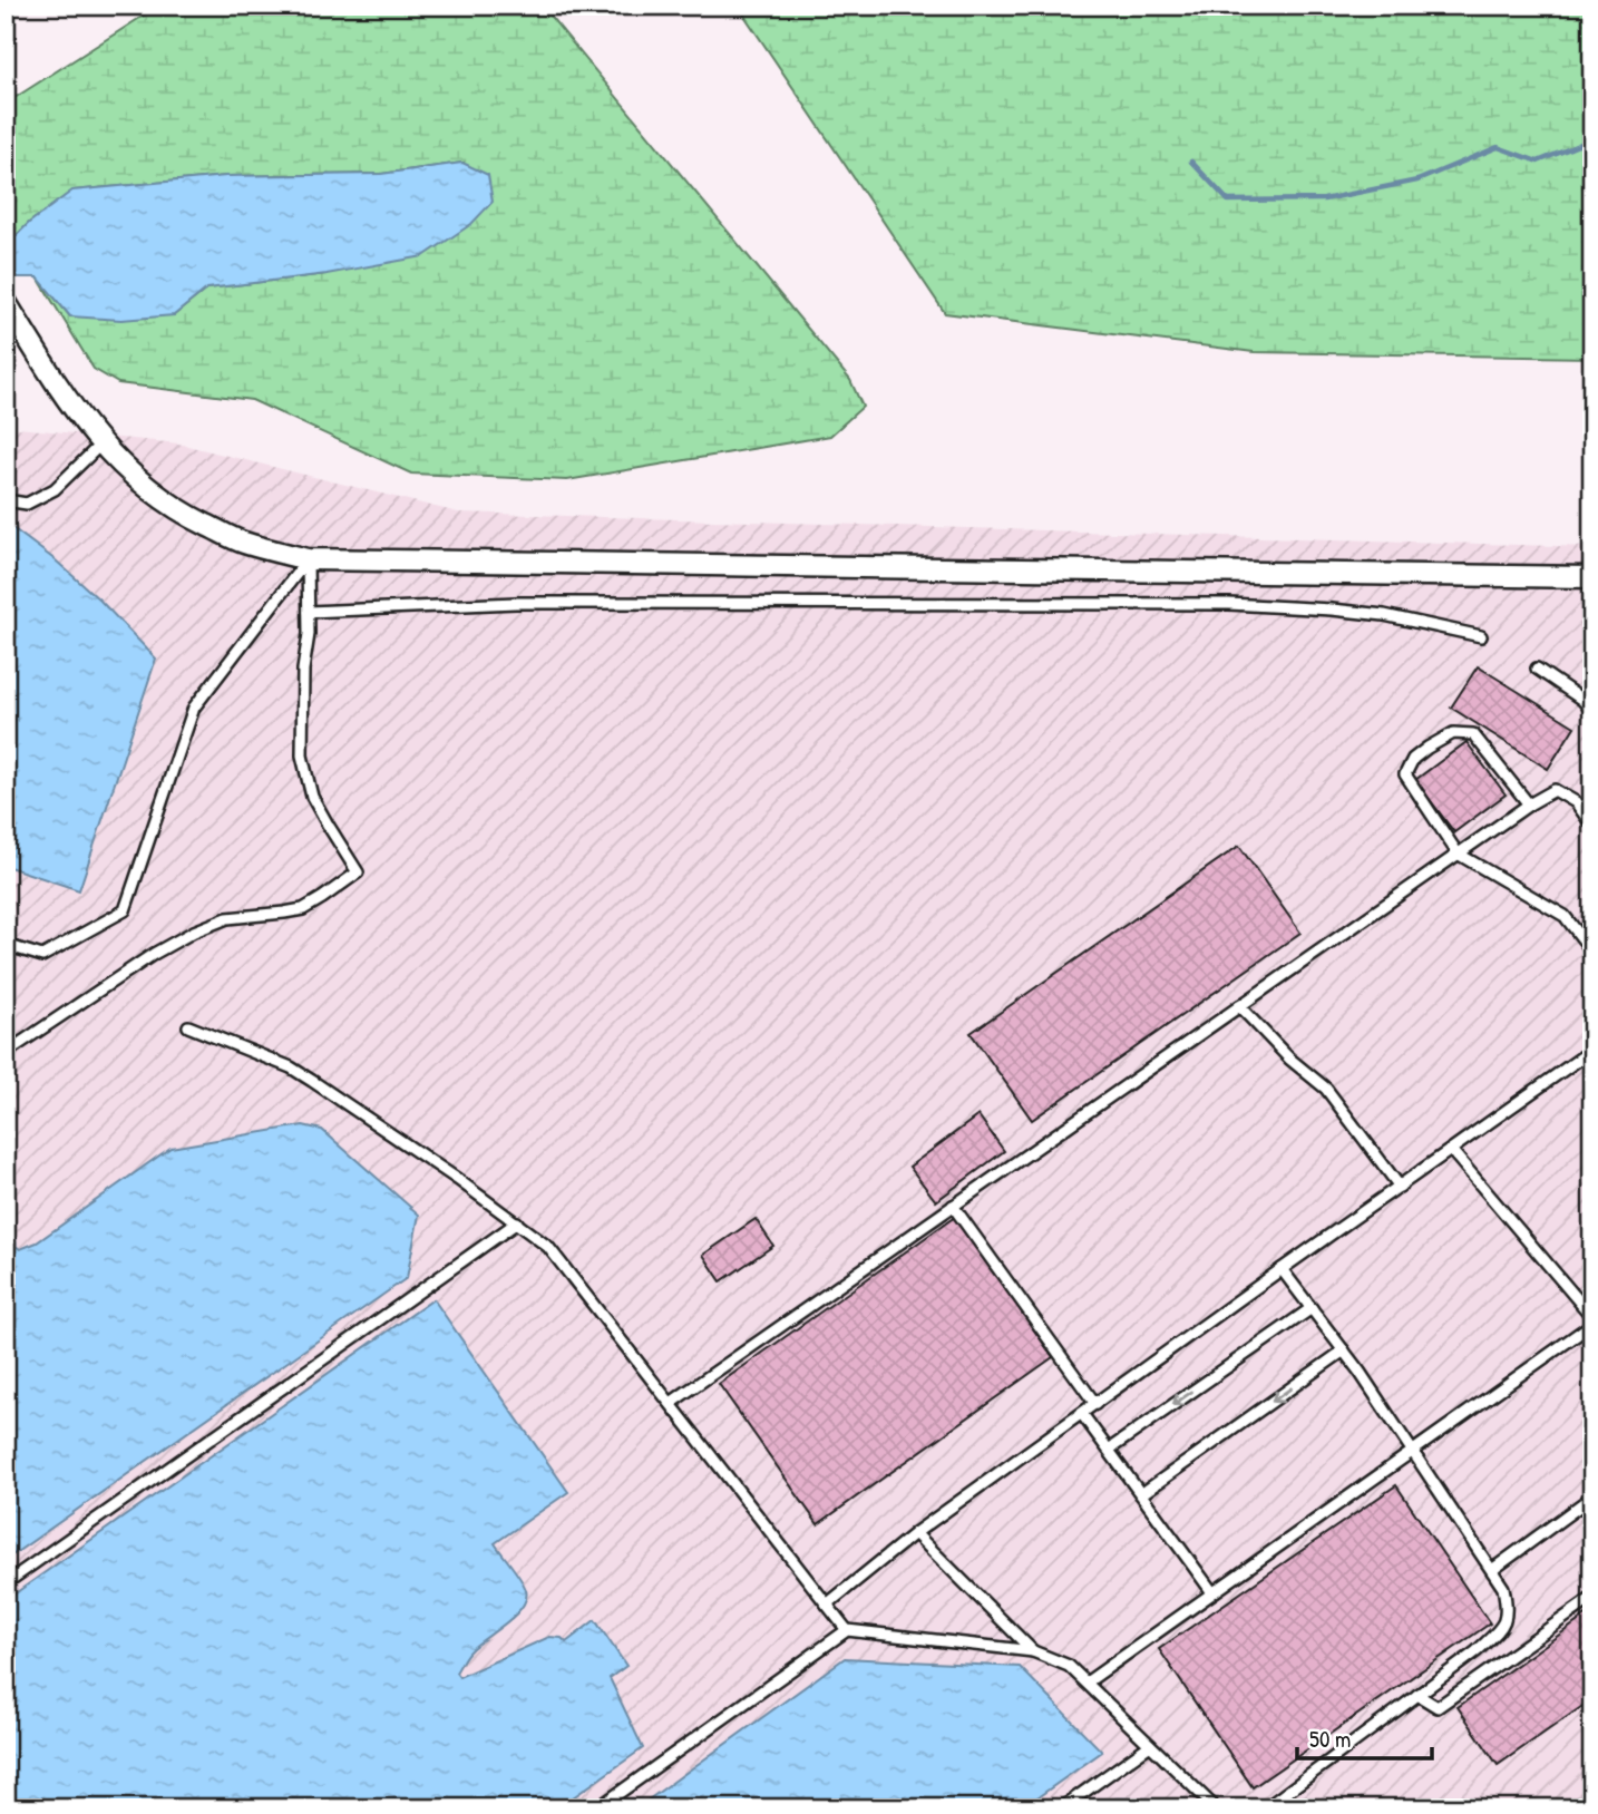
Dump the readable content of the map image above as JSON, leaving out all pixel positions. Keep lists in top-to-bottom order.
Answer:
{
  "scale_bar": "50 m"
}
